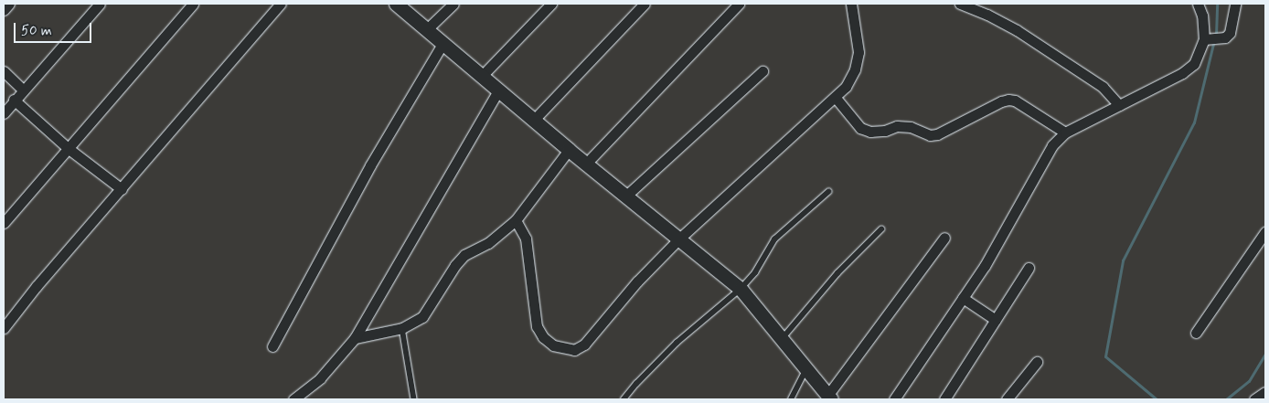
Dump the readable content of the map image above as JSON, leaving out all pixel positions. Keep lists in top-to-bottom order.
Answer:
{
  "scale_bar": "50 m"
}
